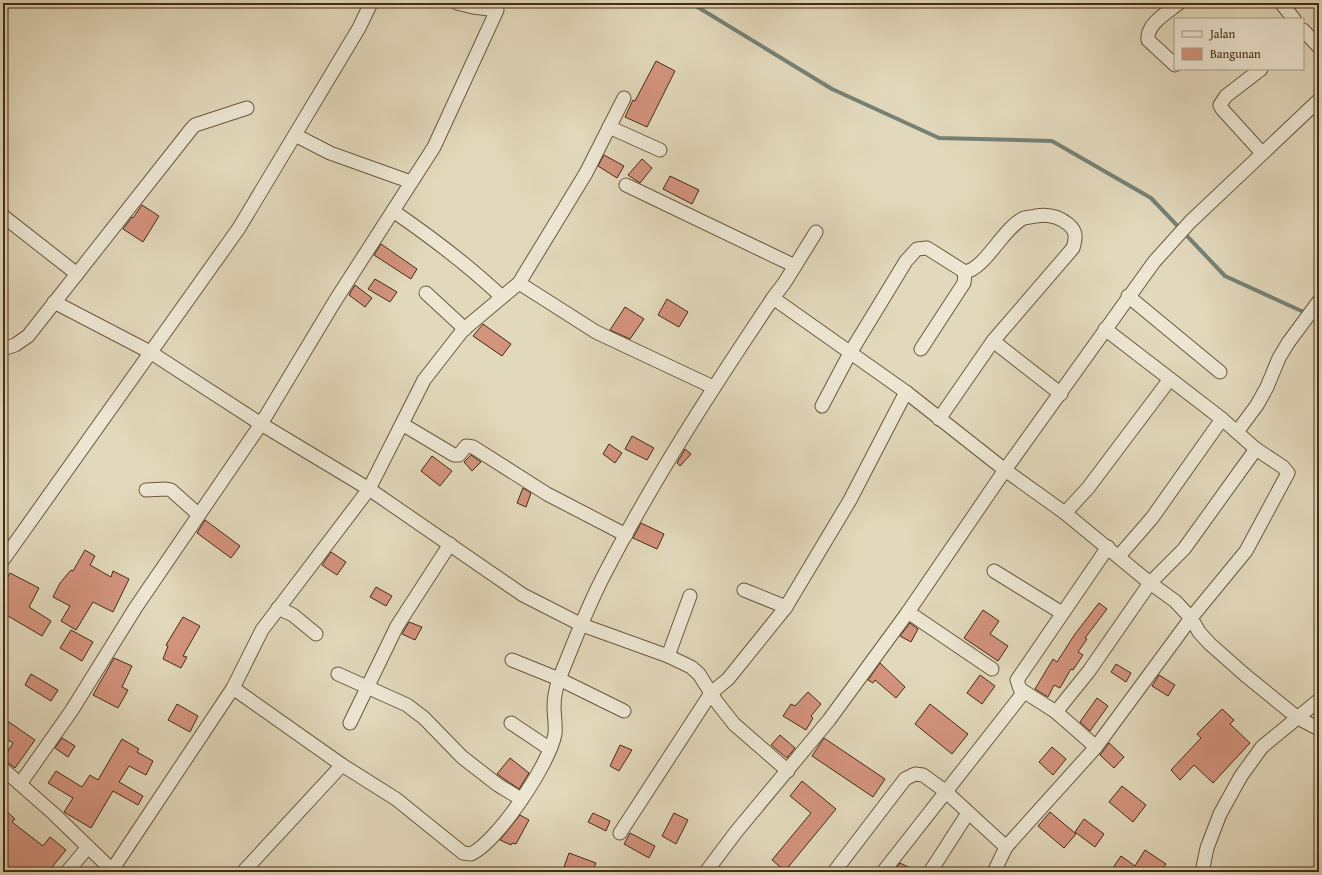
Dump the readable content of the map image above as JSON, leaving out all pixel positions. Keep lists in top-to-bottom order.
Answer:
{
  "legend": ["Jalan", "Bangunan"]
}
